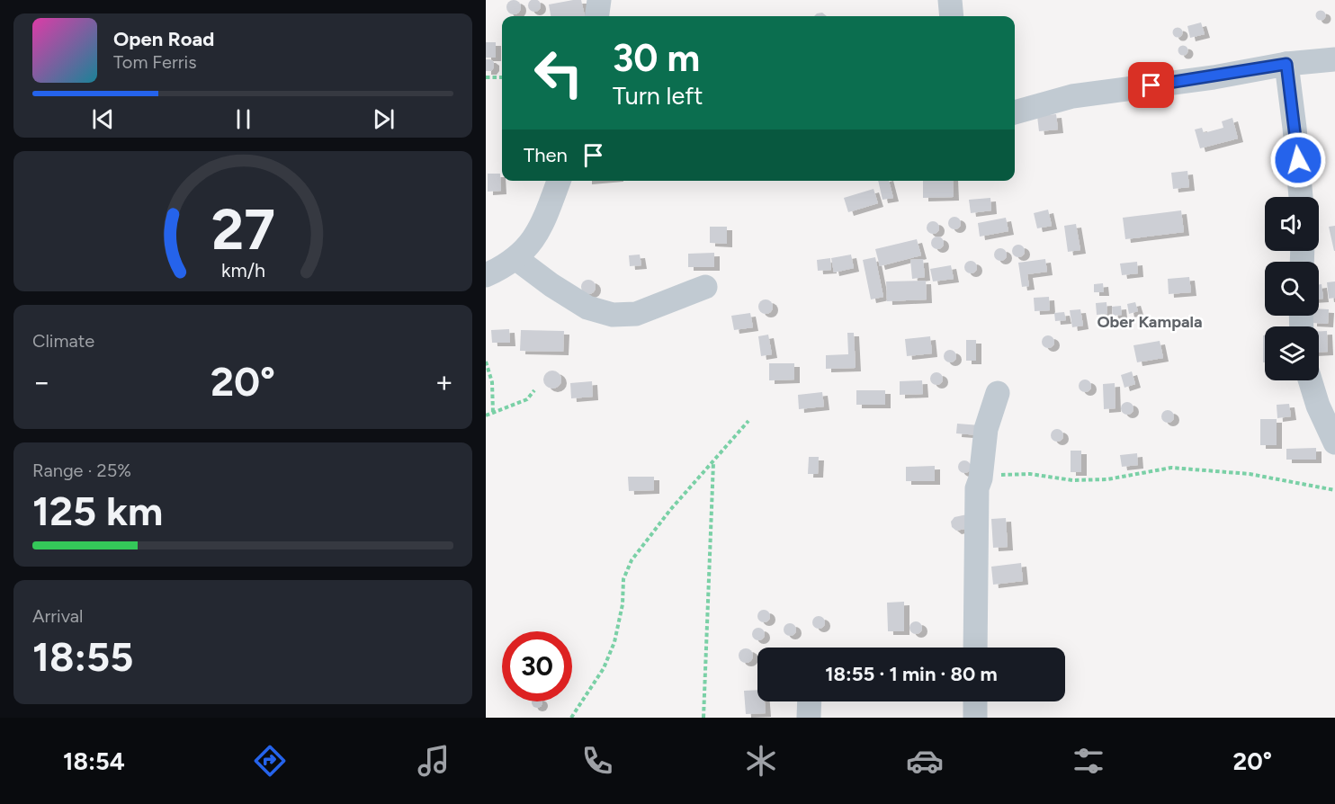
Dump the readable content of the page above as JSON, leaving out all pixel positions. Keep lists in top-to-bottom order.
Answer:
{
  "districts": ["Ober Kampala"],
  "page": {
    "turn": ["30 m", "Turn left"],
    "song": ["Open Road", "Tom Ferris"],
    "then": "Then",
    "tile": [
      "Climate",
      ["Range · 25%", "125 km"],
      ["Arrival", "18:55"]
    ],
    "heat": ["−", "20°", "+"],
    "limit": "30",
    "trip": "18:55 · 1 min · 80 m",
    "tabs": ["18:54", "20°"],
    "gauge": ["27", "km/h"]
  }
}
